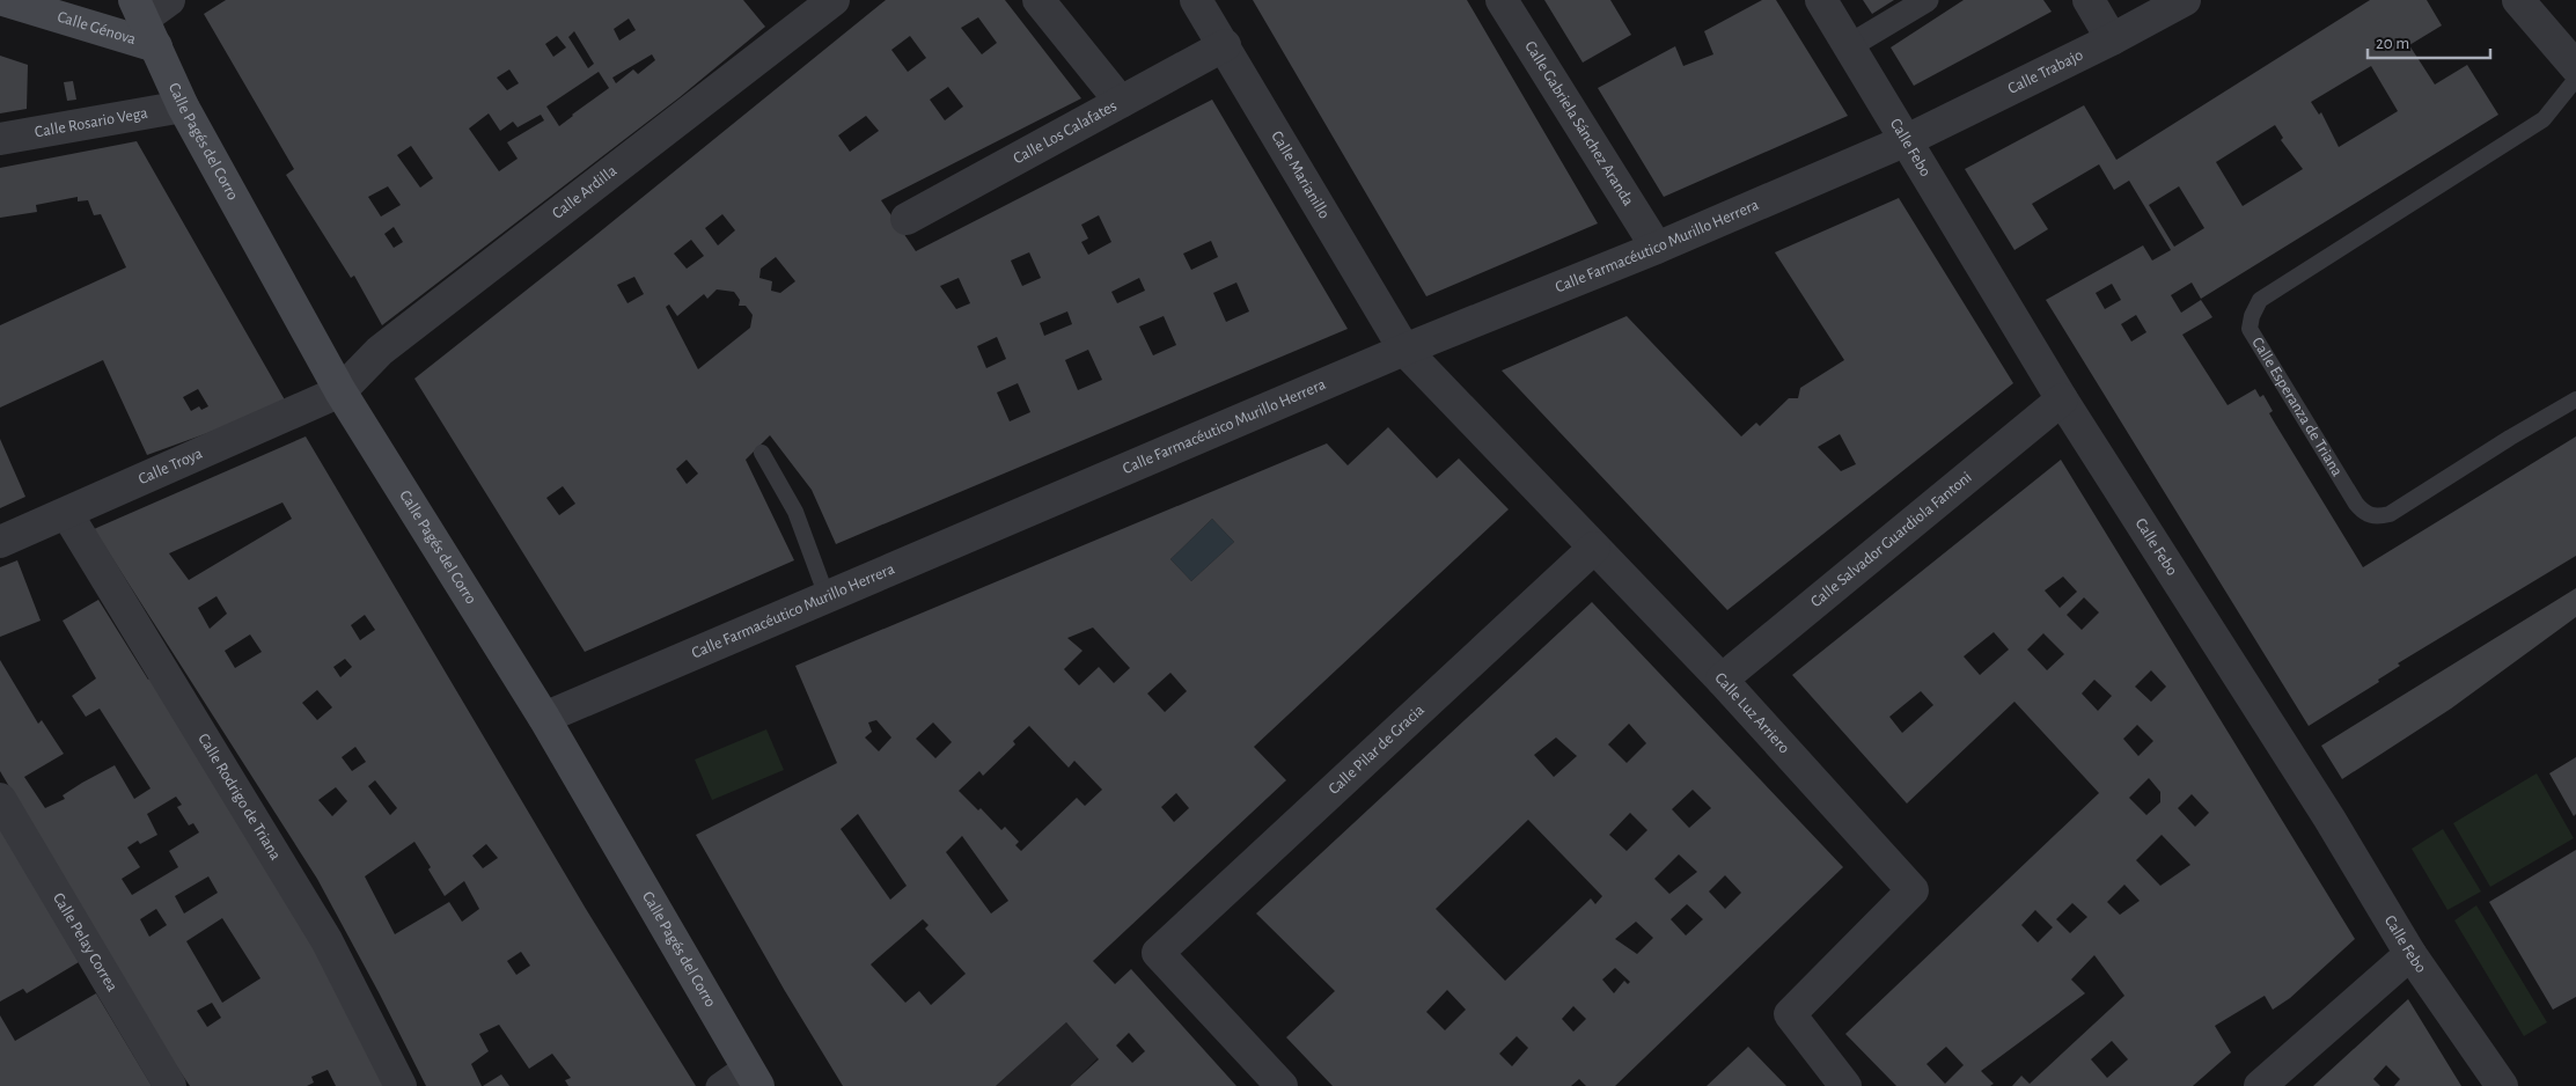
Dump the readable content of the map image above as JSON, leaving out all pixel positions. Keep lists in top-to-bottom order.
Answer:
{
  "streets": {
    "main road": ["Calle Génova", "Calle Pagés del Corro"],
    "street": [
      "Calle Trabajo",
      "Calle Rosario Vega",
      "Calle Gabriela Sánchez Aranda",
      "Calle Los Calafates",
      "Calle Febo",
      "Calle Marianillo",
      "Calle Ardilla",
      "Calle Farmacéutico Murillo Herrera",
      "Calle Troya",
      "Calle Salvador Guardiola Fantoni",
      "Calle Luz Arriero",
      "Calle Pilar de Gracia",
      "Calle Rodrigo de Triana",
      "Calle Pelay Correa"
    ],
    "lane": ["Calle Esperanza de Triana"]
  },
  "crossings": [
    ["Calle Génova", "Calle Pagés del Corro"],
    ["Calle Trabajo", "Calle Febo"],
    ["Calle Trabajo", "Calle Farmacéutico Murillo Herrera"],
    ["Calle Rosario Vega", "Calle Pagés del Corro"],
    ["Calle Gabriela Sánchez Aranda", "Calle Farmacéutico Murillo Herrera"],
    ["Calle Los Calafates", "Calle Marianillo"],
    ["Calle Pagés del Corro", "Calle Ardilla"],
    ["Calle Pagés del Corro", "Calle Farmacéutico Murillo Herrera"],
    ["Calle Pagés del Corro", "Calle Troya"],
    ["Calle Febo", "Calle Farmacéutico Murillo Herrera"],
    ["Calle Febo", "Calle Salvador Guardiola Fantoni"],
    ["Calle Marianillo", "Calle Farmacéutico Murillo Herrera"],
    ["Calle Marianillo", "Calle Luz Arriero"],
    ["Calle Ardilla", "Calle Troya"],
    ["Calle Farmacéutico Murillo Herrera", "Calle Luz Arriero"],
    ["Calle Troya", "Calle Rodrigo de Triana"],
    ["Calle Salvador Guardiola Fantoni", "Calle Luz Arriero"],
    ["Calle Luz Arriero", "Calle Pilar de Gracia"]
  ],
  "scale_bar": "20 m"
}
